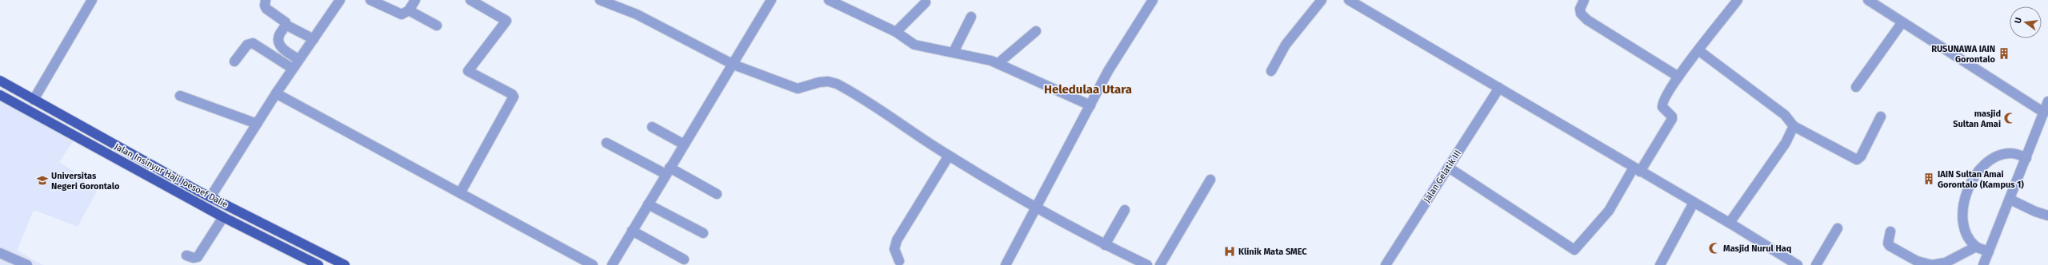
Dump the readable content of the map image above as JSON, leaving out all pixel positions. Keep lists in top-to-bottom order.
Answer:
{
  "streets": {
    "main road": ["Jalan Insinyur Haji Joesoef Dalie"],
    "street": ["Jalan Gelatik III"]
  },
  "districts": ["Heledulaa Utara"],
  "places": {
    "building": ["RUSUNAWA IAIN Gorontalo", "IAIN Sultan Amai Gorontalo (Kampus 1)"],
    "mosque": ["masjid Sultan Amai", "Masjid Nurul Haq"],
    "school or university": ["Universitas Negeri Gorontalo"],
    "hospital": ["Klinik Mata SMEC"]
  },
  "north": "left"
}
